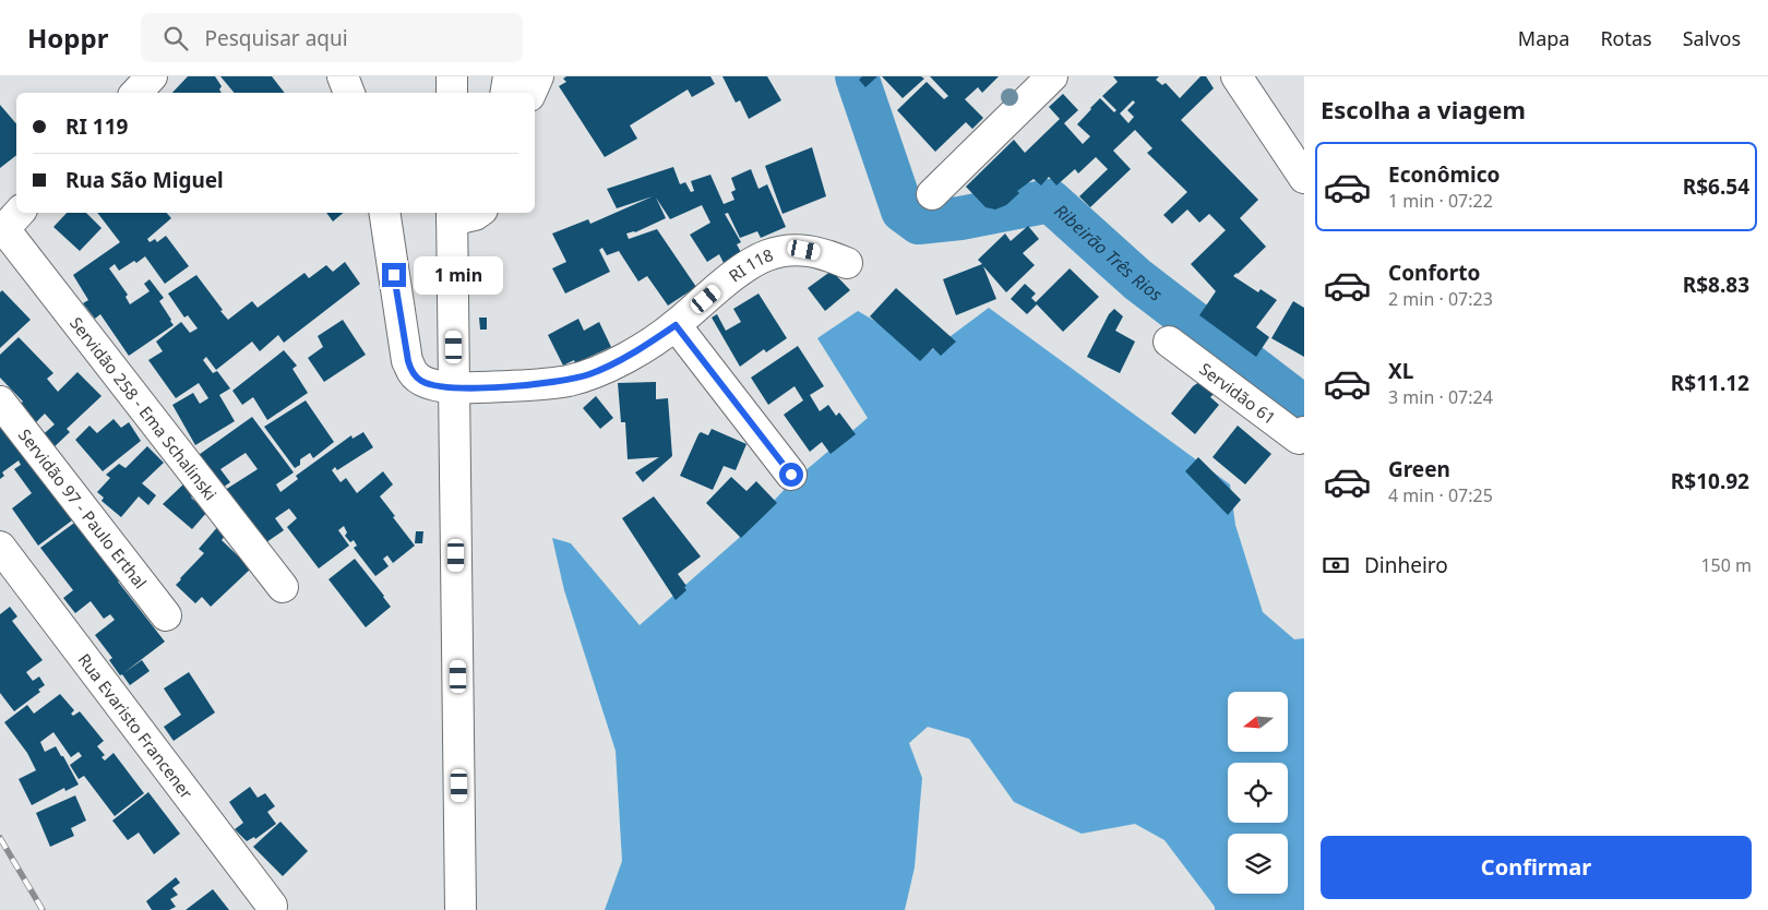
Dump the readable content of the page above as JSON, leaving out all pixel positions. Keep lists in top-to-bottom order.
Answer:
{
  "streets": {
    "main road": [
      "RI 118",
      "Servidão 61",
      "Servidão 258 - Ema Schalinski",
      "Servidão 97 - Paulo Erthal",
      "Rua Evaristo Francener"
    ]
  },
  "water": ["Ribeirão Três Rios"],
  "north": "left",
  "page": {
    "header": "Hoppr",
    "search": "Pesquisar aqui",
    "nav": ["Mapa", "Rotas", "Salvos"],
    "heading": "Escolha a viagem",
    "banner": ["RI 119", "Rua São Miguel"],
    "list": [
      {
        "name": "Econômico",
        "note": "1 min · 07:22",
        "value": "R$6.54"
      },
      {
        "name": "Conforto",
        "note": "2 min · 07:23",
        "value": "R$8.83"
      },
      {
        "name": "XL",
        "note": "3 min · 07:24",
        "value": "R$11.12"
      },
      {
        "name": "Green",
        "note": "4 min · 07:25",
        "value": "R$10.92"
      }
    ],
    "bubble": "1 min",
    "pay": ["Dinheiro", "150 m"],
    "buttons": "Confirmar"
  }
}
